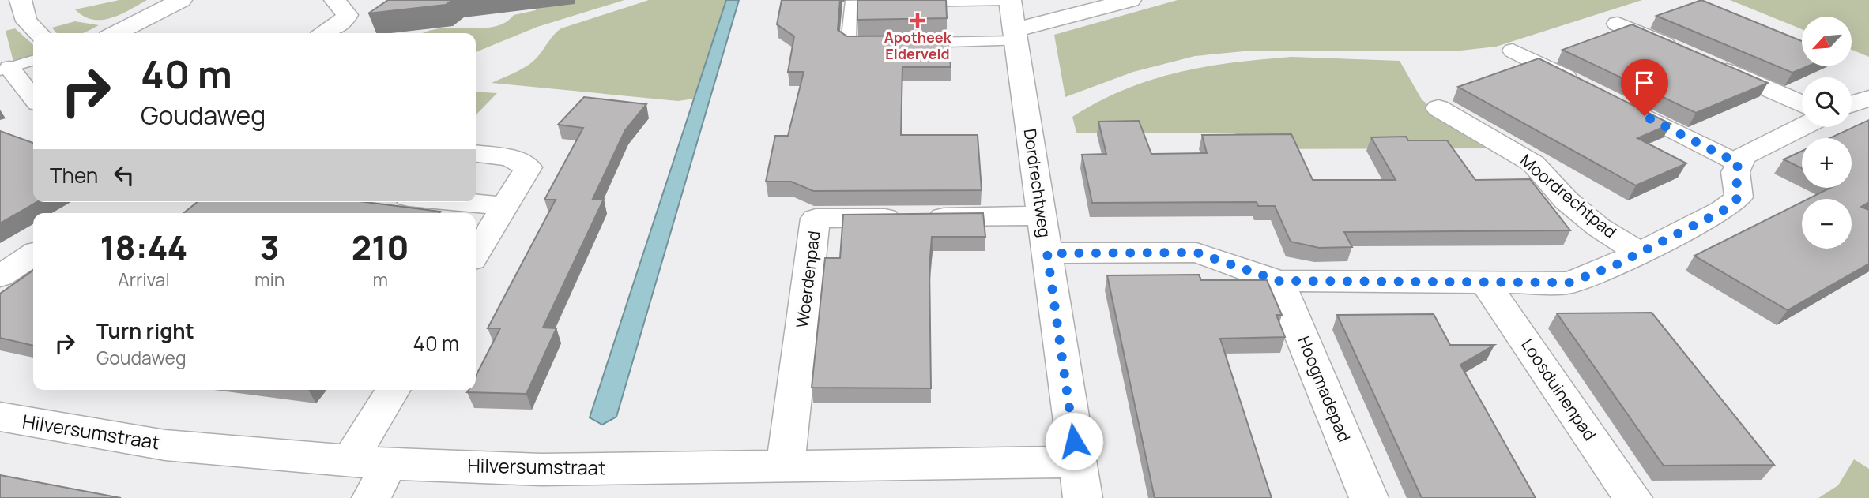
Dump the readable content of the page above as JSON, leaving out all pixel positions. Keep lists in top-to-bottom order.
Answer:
{
  "streets": {
    "street": [
      "Dordrechtweg",
      "Moordrechtpad",
      "Woerdenpad",
      "Hoogmadepad",
      "Loosduinenpad",
      "Hilversumstraat"
    ]
  },
  "crossings": [
    ["Dordrechtweg", "Woerdenpad"],
    ["Dordrechtweg", "Hilversumstraat"],
    ["Woerdenpad", "Hilversumstraat"]
  ],
  "places": {
    "health": ["Apotheek Elderveld"]
  },
  "north": "bottom left",
  "page": {
    "map_buttons": ["+", "−"],
    "turn": ["40 m", "Goudaweg"],
    "then": "Then",
    "eta": [
      "18:44",
      "Arrival",
      "3",
      "min",
      "210",
      "m"
    ],
    "list": [
      {
        "name": "Turn right",
        "note": "Goudaweg",
        "value": "40 m"
      }
    ]
  }
}
